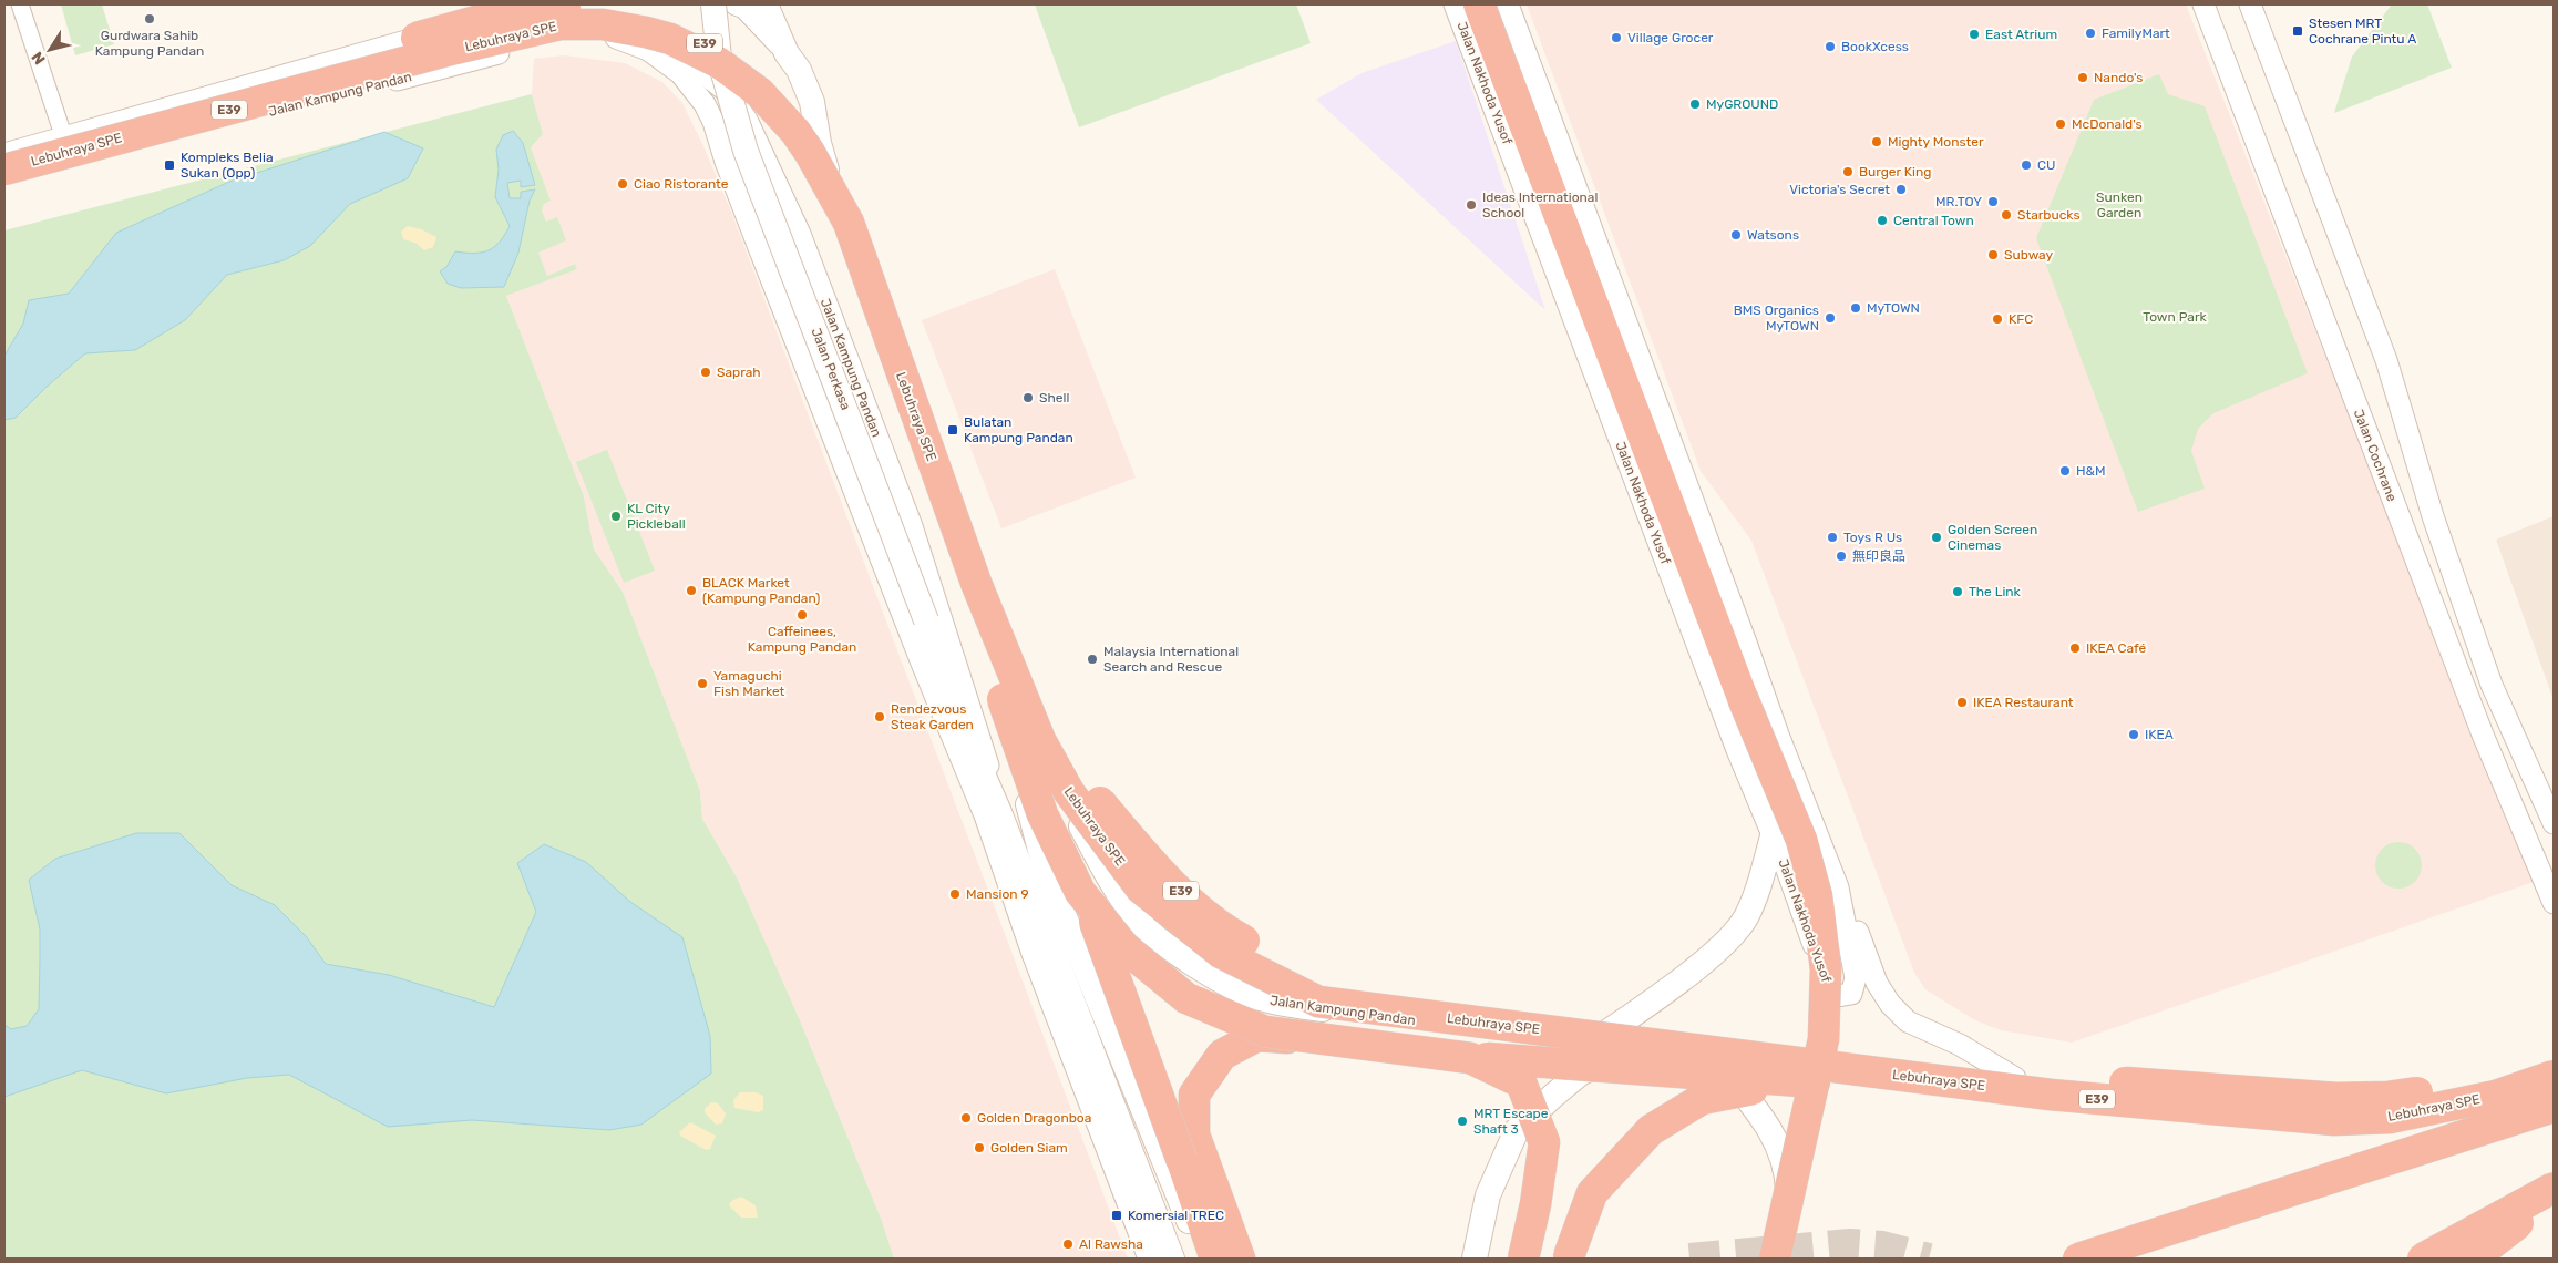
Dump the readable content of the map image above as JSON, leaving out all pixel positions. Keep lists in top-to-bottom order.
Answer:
{
  "streets": {
    "highway": ["Lebuhraya SPE", "E39"],
    "main road": ["Jalan Kampung Pandan", "Jalan Perkasa"],
    "street": ["Jalan Nakhoda Yusof", "Jalan Cochrane"]
  },
  "crossings": [
    ["Jalan Kampung Pandan", "Jalan Perkasa"]
  ],
  "parks": ["Sunken Garden", "Town Park"],
  "places": {
    "other": [
      "Gurdwara Sahib Kampung Pandan",
      "FamilyMart",
      "East Atrium",
      "Village Grocer",
      "BookXcess",
      "Nando's",
      "MyGROUND",
      "McDonald's",
      "Mighty Monster",
      "CU",
      "Burger King",
      "Ciao Ristorante",
      "Victoria's Secret",
      "MR.TOY",
      "Ideas International School",
      "Starbucks",
      "Central Town",
      "Watsons",
      "Subway",
      "MyTOWN",
      "BMS Organics MyTOWN",
      "KFC",
      "Saprah",
      "Shell",
      "H&M",
      "KL City Pickleball",
      "Toys R Us",
      "Golden Screen Cinemas",
      "無印良品",
      "BLACK Market (Kampung Pandan)",
      "The Link",
      "Caffeinees, Kampung Pandan",
      "IKEA Café",
      "Malaysia International Search and Rescue",
      "Yamaguchi Fish Market",
      "IKEA Restaurant",
      "Rendezvous Steak Garden",
      "IKEA",
      "Mansion 9",
      "Golden Dragonboa",
      "MRT Escape Shaft 3",
      "Golden Siam",
      "Al Rawsha"
    ],
    "transit": [
      "Stesen MRT Cochrane Pintu A",
      "Kompleks Belia Sukan (Opp)",
      "Bulatan Kampung Pandan",
      "Komersial TREC"
    ]
  },
  "north": "bottom left"
}
